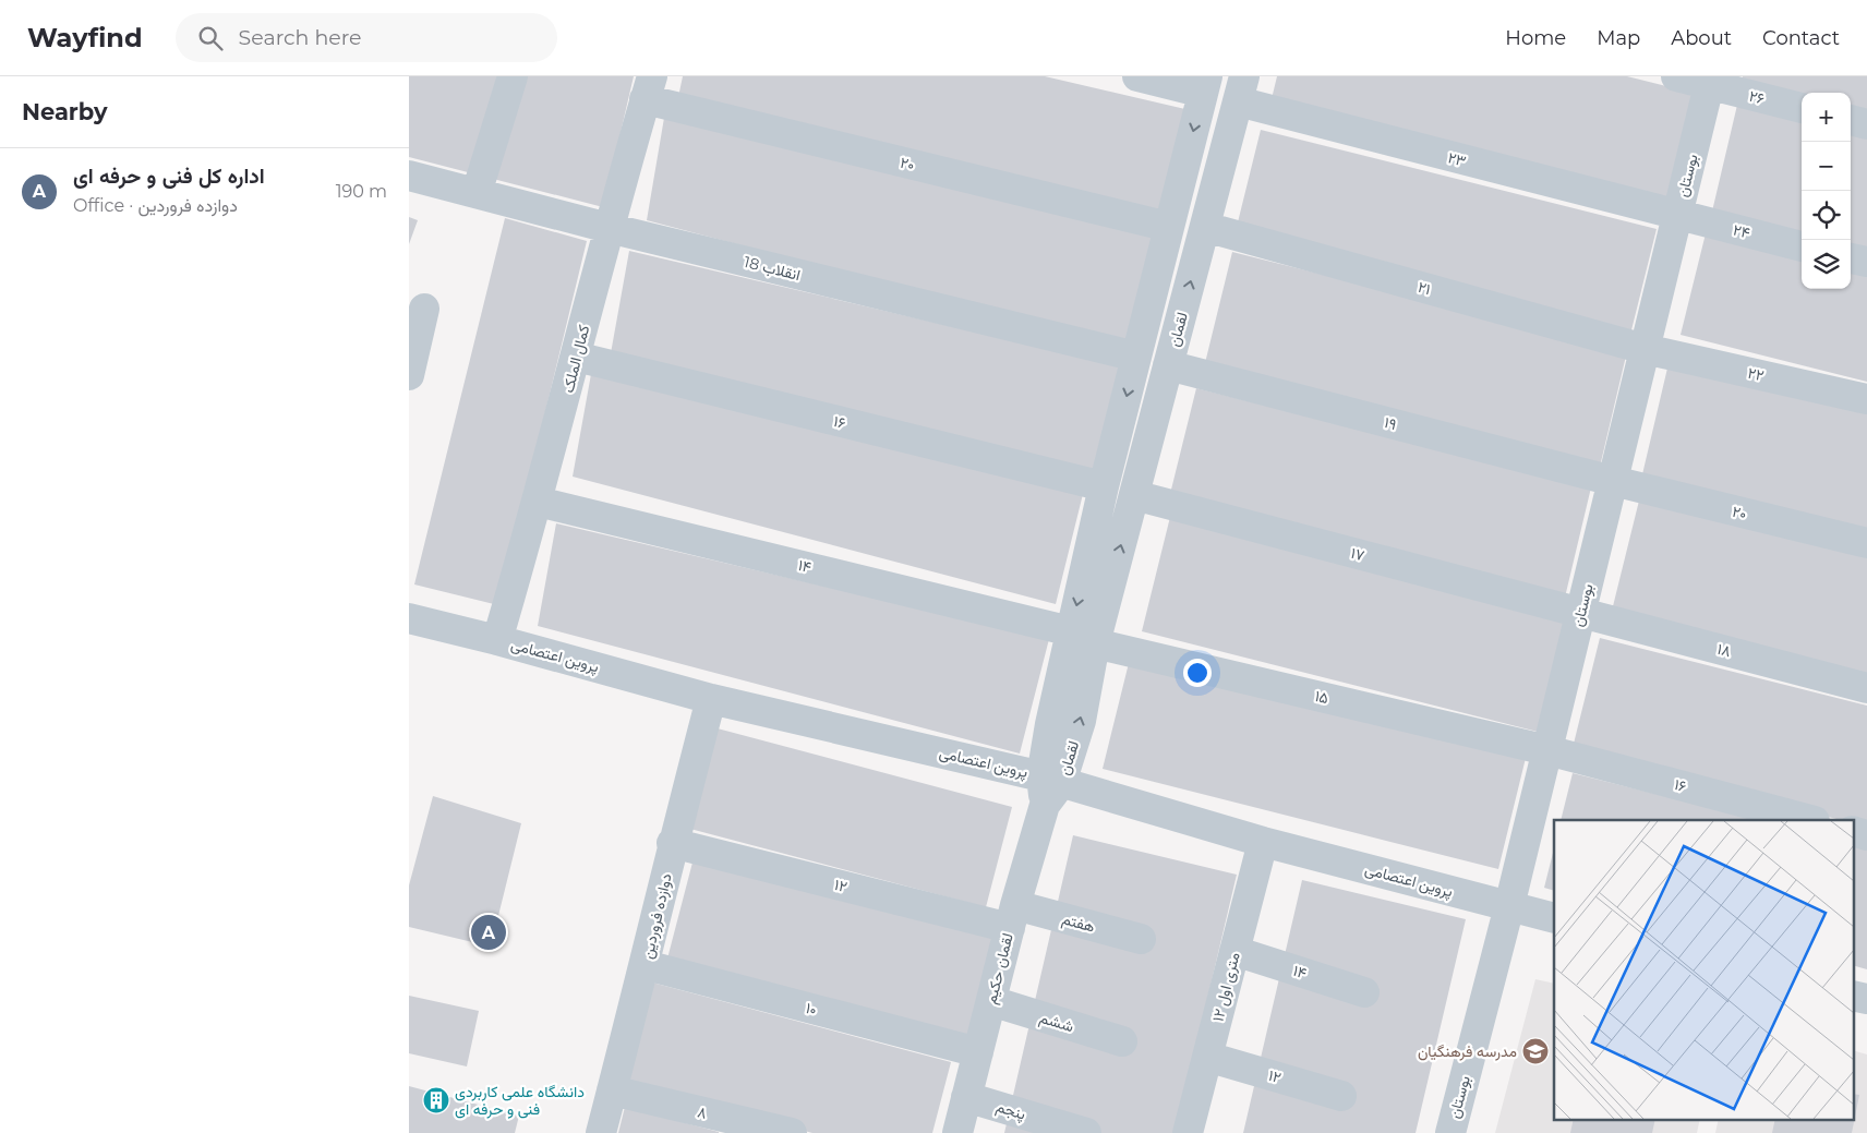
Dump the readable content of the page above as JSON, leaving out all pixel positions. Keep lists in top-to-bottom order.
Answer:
{
  "streets": {
    "street": [
      "۲۶",
      "۲۳",
      "۲۰",
      "بوستان",
      "۲۴",
      "انقلاب 18",
      "۲۱",
      "لقمان",
      "کمال الملک",
      "۲۲",
      "۱۶",
      "۱۹",
      "۱۷",
      "۱۴",
      "۱۸",
      "پروین اعتصامی",
      "۱۵",
      "۱۲",
      "دوازده فروردین",
      "هفتم",
      "لقمان حکیم",
      "۱۲ متری اول",
      "۱۰",
      "ششم",
      "پنجم",
      "۸"
    ]
  },
  "crossings": [
    ["۲۶", "بوستان"],
    ["۲۳", "بوستان"],
    ["۲۳", "۲۴"],
    ["۲۳", "لقمان"],
    ["۲۰", "بوستان"],
    ["۲۰", "لقمان"],
    ["۲۰", "کمال الملک"],
    ["۲۰", "۱۹"],
    ["بوستان", "۲۴"],
    ["بوستان", "۲۱"],
    ["بوستان", "۲۲"],
    ["بوستان", "۱۶"],
    ["بوستان", "۱۹"],
    ["بوستان", "۱۷"],
    ["بوستان", "۱۸"],
    ["بوستان", "پروین اعتصامی"],
    ["بوستان", "۱۵"],
    ["انقلاب 18", "لقمان"],
    ["انقلاب 18", "کمال الملک"],
    ["۲۱", "لقمان"],
    ["۲۱", "۲۲"],
    ["لقمان", "۱۶"],
    ["لقمان", "۱۹"],
    ["لقمان", "۱۷"],
    ["لقمان", "۱۴"],
    ["لقمان", "پروین اعتصامی"],
    ["لقمان", "۱۵"],
    ["لقمان", "لقمان حکیم"],
    ["کمال الملک", "۱۶"],
    ["کمال الملک", "۱۴"],
    ["کمال الملک", "پروین اعتصامی"],
    ["۱۶", "۱۵"],
    ["۱۷", "۱۸"],
    ["۱۴", "۱۵"],
    ["۱۴", "۱۲ متری اول"],
    ["پروین اعتصامی", "دوازده فروردین"],
    ["پروین اعتصامی", "لقمان حکیم"],
    ["پروین اعتصامی", "۱۲ متری اول"],
    ["۱۲", "دوازده فروردین"],
    ["۱۲", "هفتم"],
    ["۱۲", "لقمان حکیم"],
    ["۱۲", "۱۲ متری اول"],
    ["دوازده فروردین", "۱۰"],
    ["دوازده فروردین", "۸"],
    ["هفتم", "لقمان حکیم"],
    ["لقمان حکیم", "۱۰"],
    ["لقمان حکیم", "ششم"],
    ["لقمان حکیم", "پنجم"]
  ],
  "places": {
    "school or university": ["مدرسه فرهنگیان"],
    "building": ["دانشگاه علمی کاربردی فنی و حرفه ای"]
  },
  "page": {
    "header": "Wayfind",
    "search": "Search here",
    "nav": [
      "Home",
      "Map",
      "About",
      "Contact"
    ],
    "heading": "Nearby",
    "map_buttons": ["+", "−"],
    "list": [
      {
        "mark": "A",
        "name": "اداره کل فنی و حرفه ای",
        "note": "Office · دوازده فروردین",
        "value": "190 m"
      }
    ],
    "pins": "A"
  }
}
